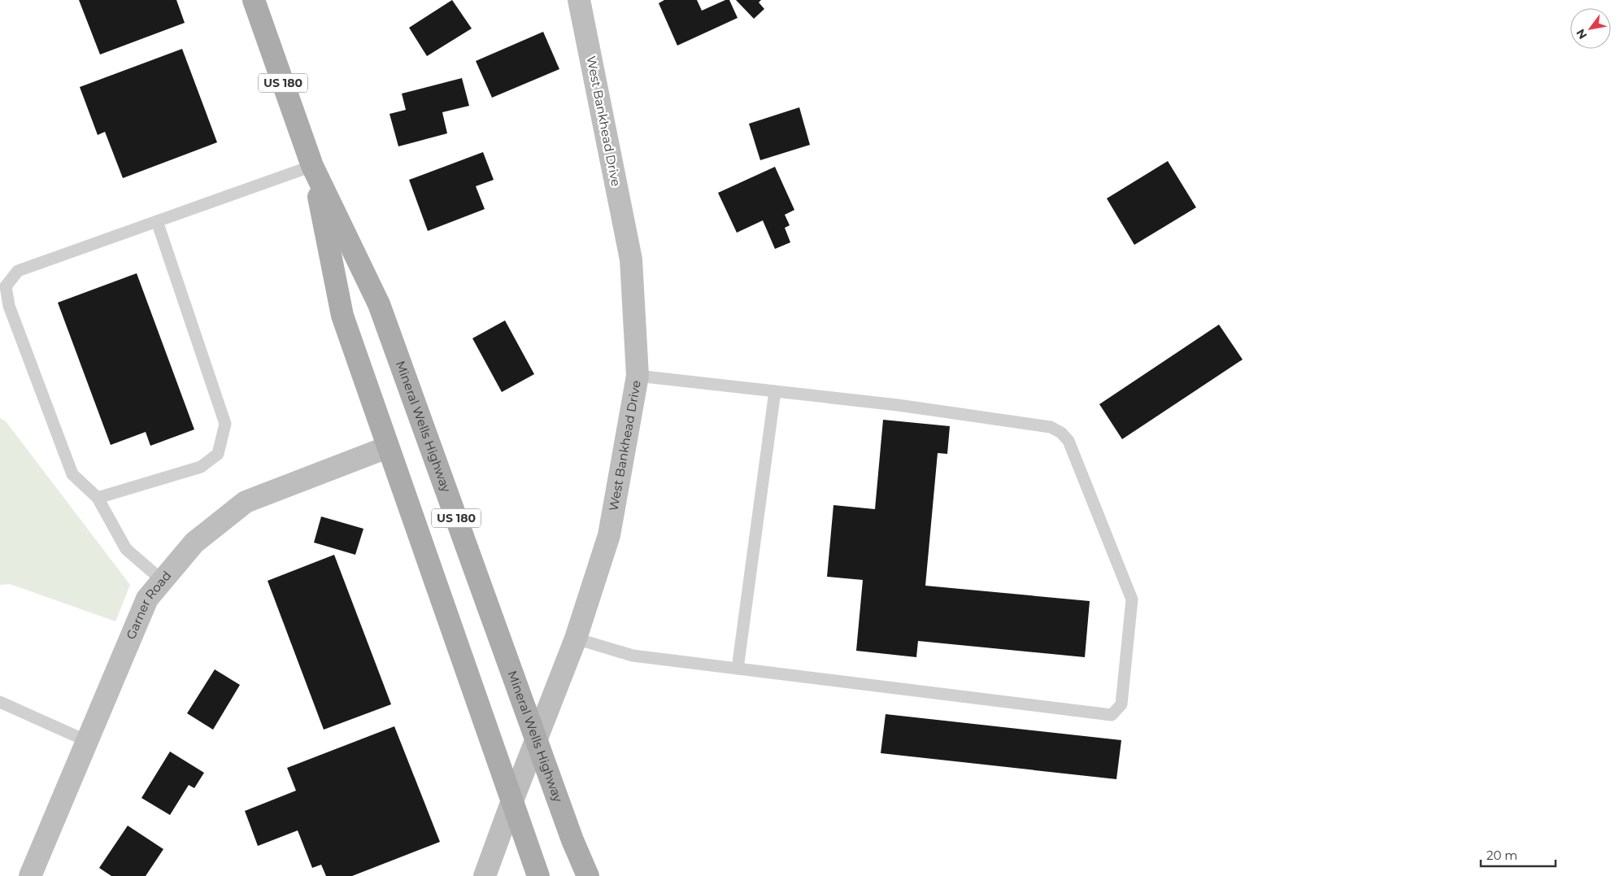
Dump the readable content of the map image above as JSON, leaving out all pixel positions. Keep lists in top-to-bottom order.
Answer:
{
  "streets": {
    "main road": ["US 180", "Mineral Wells Highway"],
    "street": ["West Bankhead Drive", "Garner Road"]
  },
  "crossings": [
    ["West Bankhead Drive", "Mineral Wells Highway"],
    ["Mineral Wells Highway", "Garner Road"]
  ],
  "scale_bar": "20 m",
  "north": "bottom left"
}
